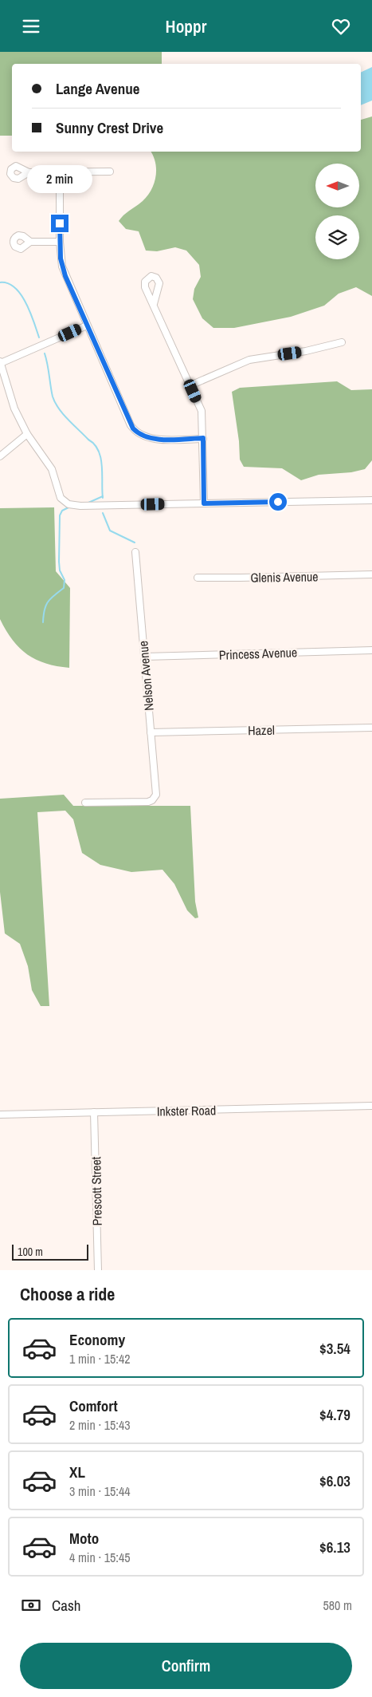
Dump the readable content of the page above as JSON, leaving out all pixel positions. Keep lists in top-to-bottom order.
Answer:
{
  "streets": {
    "street": [
      "Glenis Avenue",
      "Princess Avenue",
      "Nelson Avenue",
      "Hazel",
      "Inkster Road",
      "Prescott Street"
    ]
  },
  "crossings": [
    ["Princess Avenue", "Nelson Avenue"],
    ["Nelson Avenue", "Hazel"],
    ["Inkster Road", "Prescott Street"]
  ],
  "scale_bar": "100 m",
  "north": "left",
  "page": {
    "header": "Hoppr",
    "banner": ["Lange Avenue", "Sunny Crest Drive"],
    "bubble": "2 min",
    "scale": "100 m",
    "heading": "Choose a ride",
    "list": [
      {
        "name": "Economy",
        "note": "1 min · 15:42",
        "value": "$3.54"
      },
      {
        "name": "Comfort",
        "note": "2 min · 15:43",
        "value": "$4.79"
      },
      {
        "name": "XL",
        "note": "3 min · 15:44",
        "value": "$6.03"
      },
      {
        "name": "Moto",
        "note": "4 min · 15:45",
        "value": "$6.13"
      }
    ],
    "pay": ["Cash", "580 m"],
    "buttons": "Confirm"
  }
}
